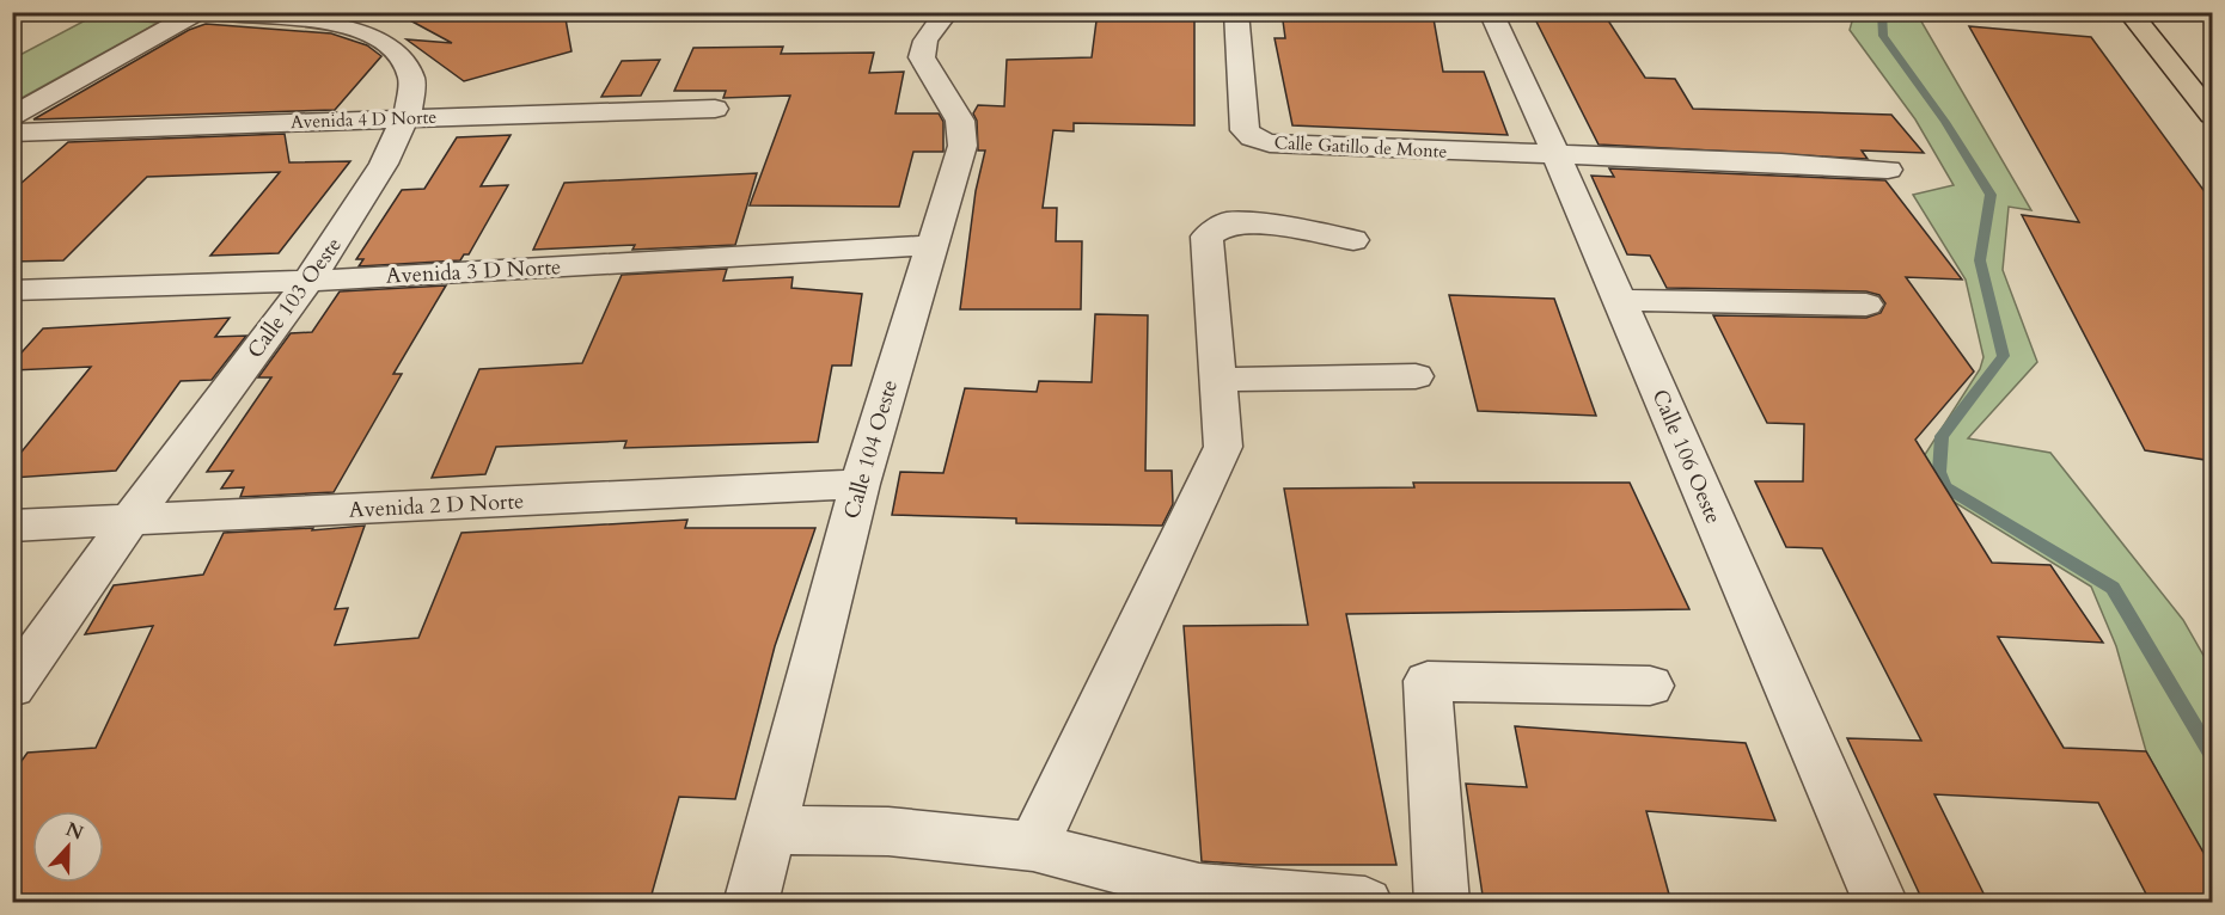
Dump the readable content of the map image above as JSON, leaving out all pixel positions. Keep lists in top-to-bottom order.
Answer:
{
  "streets": {
    "street": [
      "Avenida 4 D Norte",
      "Calle Gatillo de Monte",
      "Avenida 3 D Norte",
      "Calle 103 Oeste",
      "Calle 104 Oeste",
      "Calle 106 Oeste",
      "Avenida 2 D Norte"
    ]
  },
  "crossings": [
    ["Avenida 4 D Norte", "Calle 103 Oeste"],
    ["Calle Gatillo de Monte", "Calle 106 Oeste"],
    ["Avenida 3 D Norte", "Calle 103 Oeste"],
    ["Avenida 3 D Norte", "Calle 104 Oeste"],
    ["Calle 103 Oeste", "Avenida 2 D Norte"],
    ["Calle 104 Oeste", "Avenida 2 D Norte"]
  ],
  "north": "top"
}
